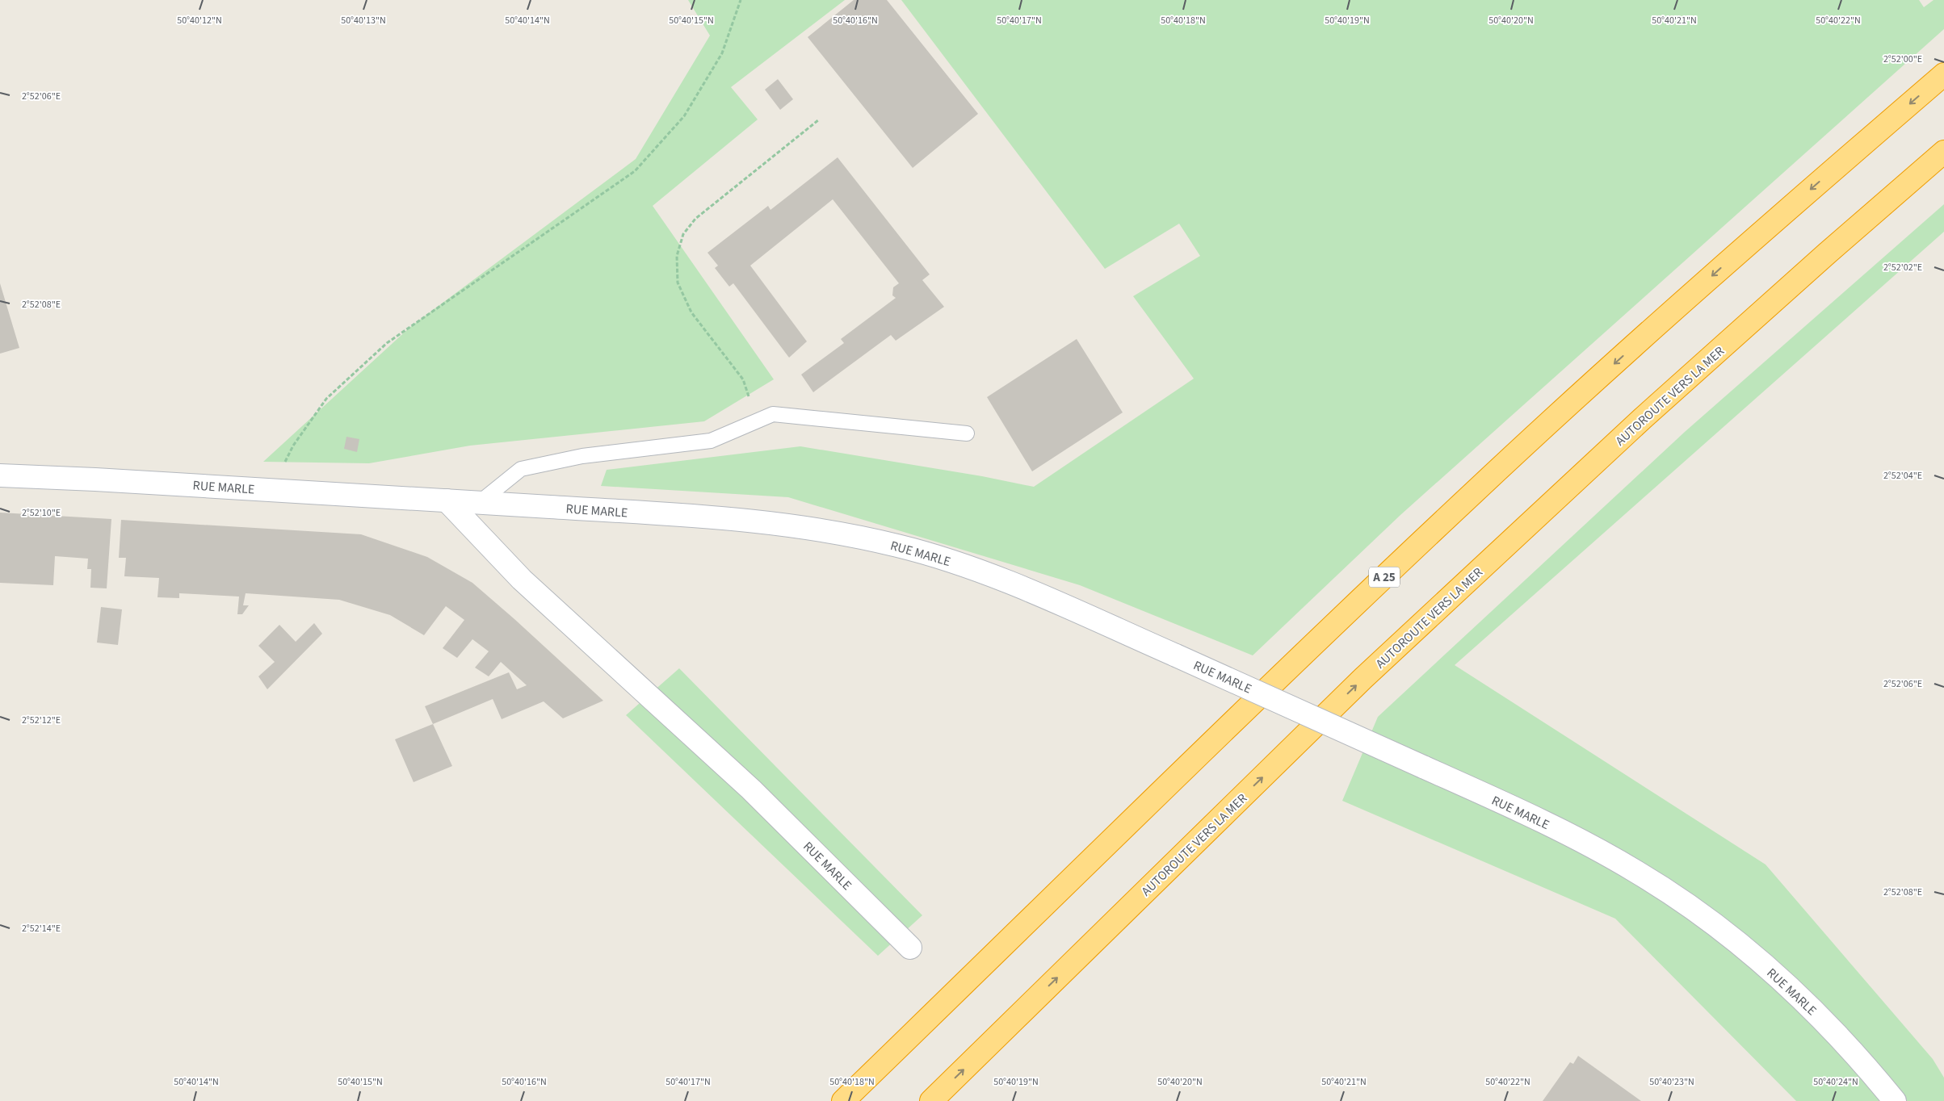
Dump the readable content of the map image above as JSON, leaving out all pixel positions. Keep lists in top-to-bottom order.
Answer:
{
  "streets": {
    "highway": ["AUTOROUTE VERS LA MER", "A 25"],
    "main road": ["RUE MARLE"]
  },
  "coordinates": [
    "50°40'12\"N",
    "50°40'13\"N",
    "50°40'14\"N",
    "50°40'15\"N",
    "50°40'16\"N",
    "50°40'17\"N",
    "50°40'18\"N",
    "50°40'19\"N",
    "50°40'20\"N",
    "50°40'21\"N",
    "50°40'22\"N",
    "2°52'00\"E",
    "2°52'06\"E",
    "2°52'02\"E",
    "2°52'08\"E",
    "2°52'04\"E",
    "2°52'10\"E",
    "2°52'12\"E",
    "2°52'14\"E",
    "50°40'23\"N",
    "50°40'24\"N"
  ]
}
